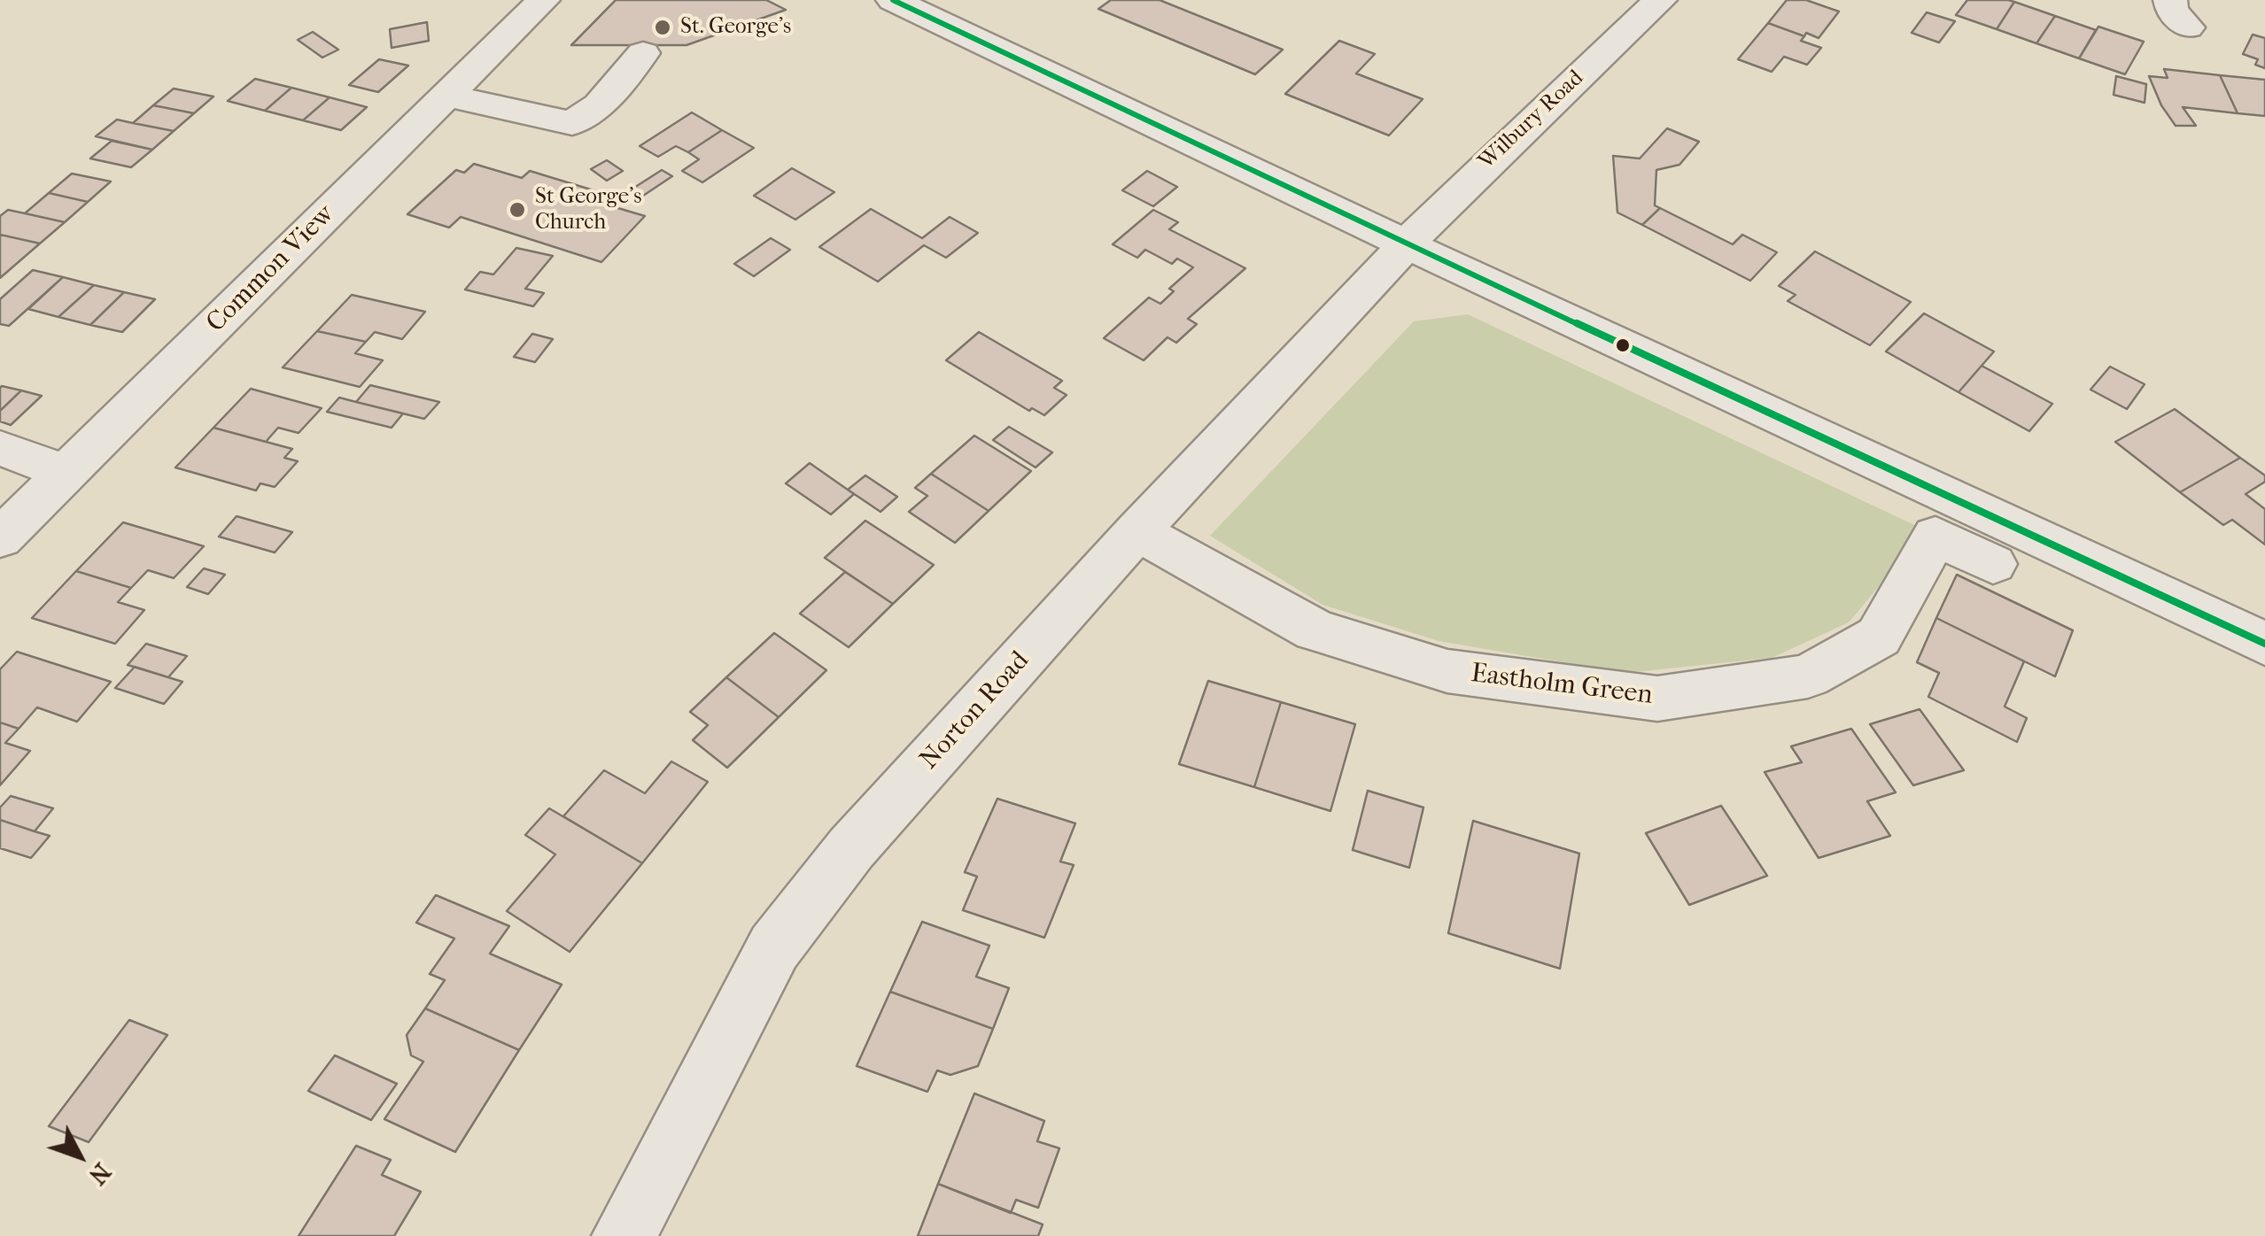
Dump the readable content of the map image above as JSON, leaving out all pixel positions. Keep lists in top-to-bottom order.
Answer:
{
  "streets": {
    "street": [
      "Wilbury Road",
      "Common View",
      "Eastholm Green",
      "Norton Road"
    ]
  },
  "crossings": [
    ["Wilbury Road", "Norton Road"],
    ["Eastholm Green", "Norton Road"]
  ],
  "places": ["St. George's", "St George's Church"],
  "north": "bottom right"
}
